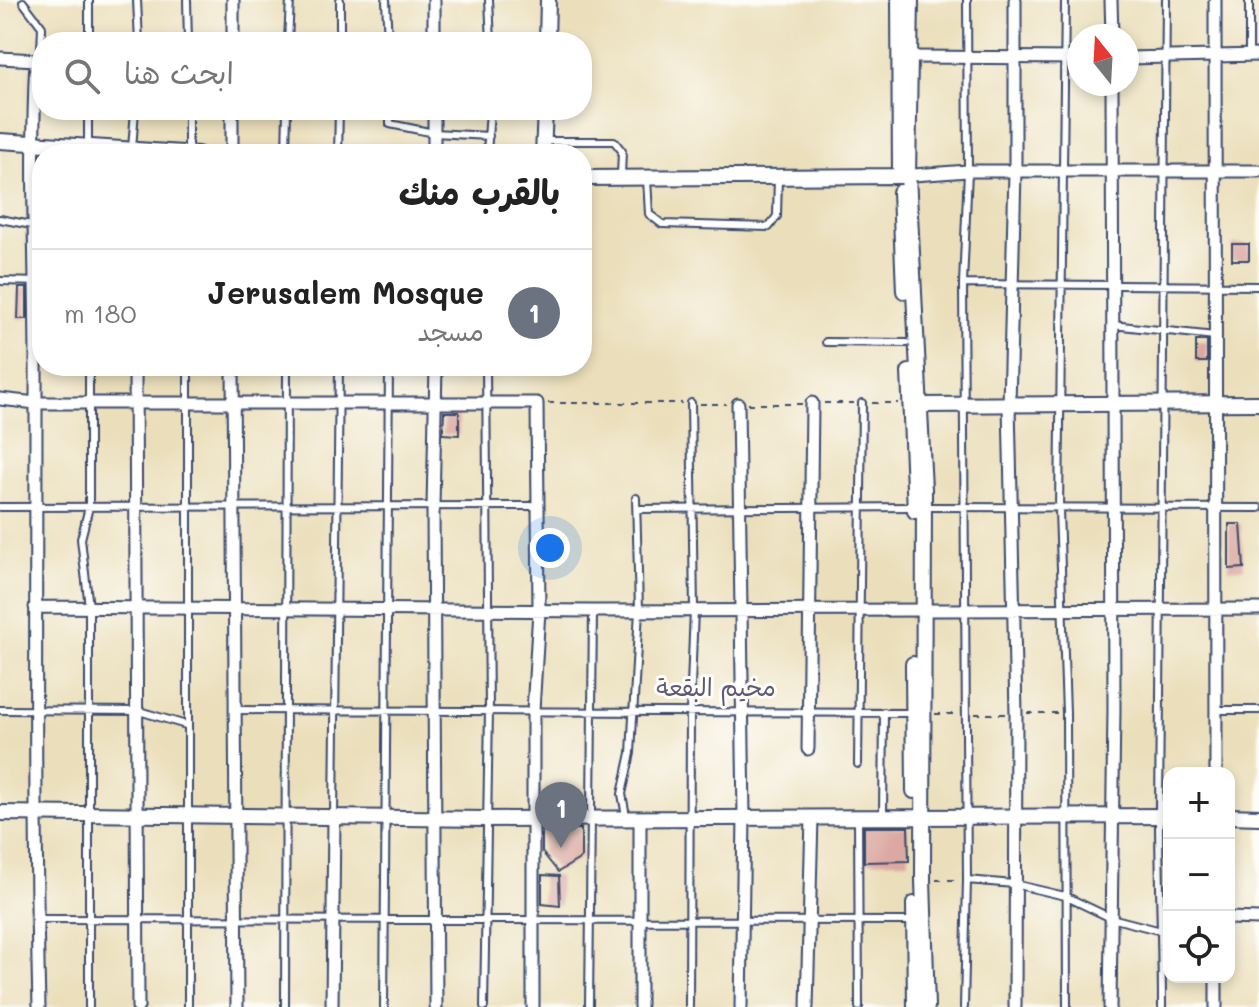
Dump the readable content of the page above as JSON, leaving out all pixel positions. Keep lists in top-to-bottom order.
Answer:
{
  "districts": ["مخيم البقعة"],
  "north": "top",
  "page": {
    "search": "ابحث هنا",
    "heading": "بالقرب منك",
    "list": [
      {
        "mark": "1",
        "name": "Jerusalem Mosque",
        "note": "مسجد",
        "value": "180 m"
      }
    ],
    "map_buttons": ["+", "−"],
    "pins": "1"
  }
}
